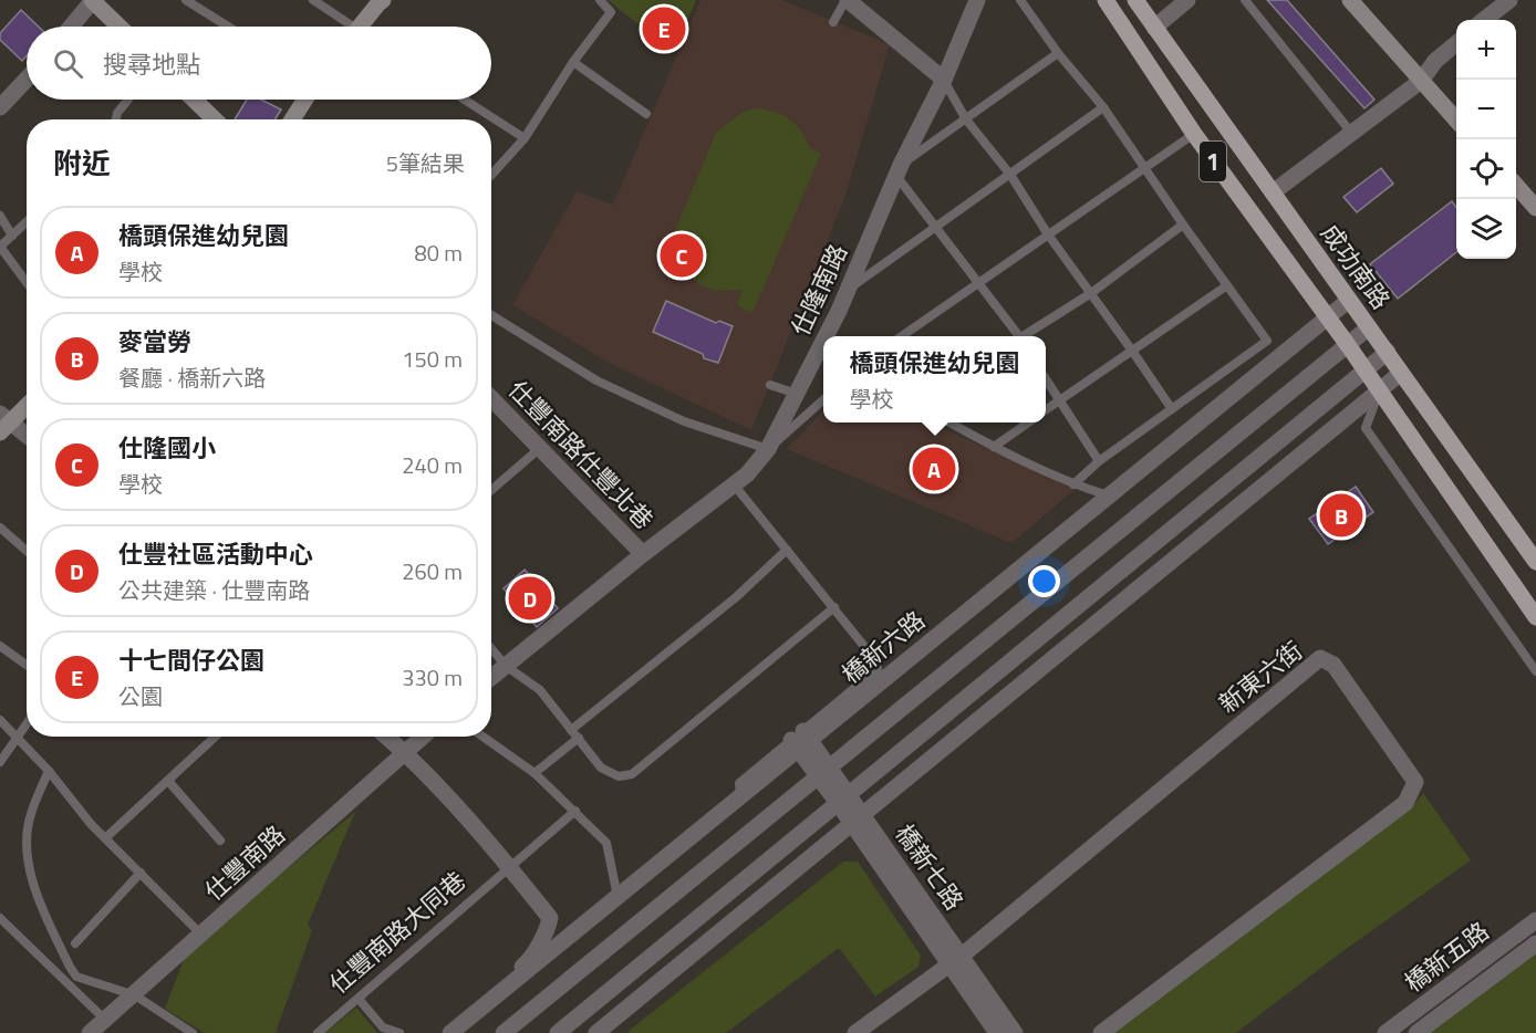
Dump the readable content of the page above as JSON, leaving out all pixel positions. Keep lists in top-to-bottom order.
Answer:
{
  "streets": {
    "main road": ["1", "成功南路"],
    "street": [
      "仕隆南路",
      "仕豐南路仕豐北巷",
      "橋新六路",
      "新東六街",
      "仕豐南路",
      "橋新七路",
      "橋新五路"
    ],
    "lane": ["仕豐南路大同巷"]
  },
  "crossings": [
    ["1", "橋新六路"],
    ["成功南路", "橋新六路"],
    ["仕隆南路", "仕豐南路仕豐北巷"],
    ["橋新六路", "橋新七路"],
    ["新東六街", "橋新七路"]
  ],
  "page": {
    "pins": [
      "E",
      "C",
      "A",
      "B",
      "D"
    ],
    "map_buttons": ["+", "−"],
    "search": "搜尋地點",
    "heading": ["附近", "5筆結果"],
    "list": [
      {
        "mark": "A",
        "name": "橋頭保進幼兒園",
        "note": "學校",
        "value": "80 m"
      },
      {
        "mark": "B",
        "name": "麥當勞",
        "note": "餐廳 · 橋新六路",
        "value": "150 m"
      },
      {
        "mark": "C",
        "name": "仕隆國小",
        "note": "學校",
        "value": "240 m"
      },
      {
        "mark": "D",
        "name": "仕豐社區活動中心",
        "note": "公共建築 · 仕豐南路",
        "value": "260 m"
      },
      {
        "mark": "E",
        "name": "十七間仔公園",
        "note": "公園",
        "value": "330 m"
      }
    ],
    "popup": ["橋頭保進幼兒園", "學校"]
  }
}
